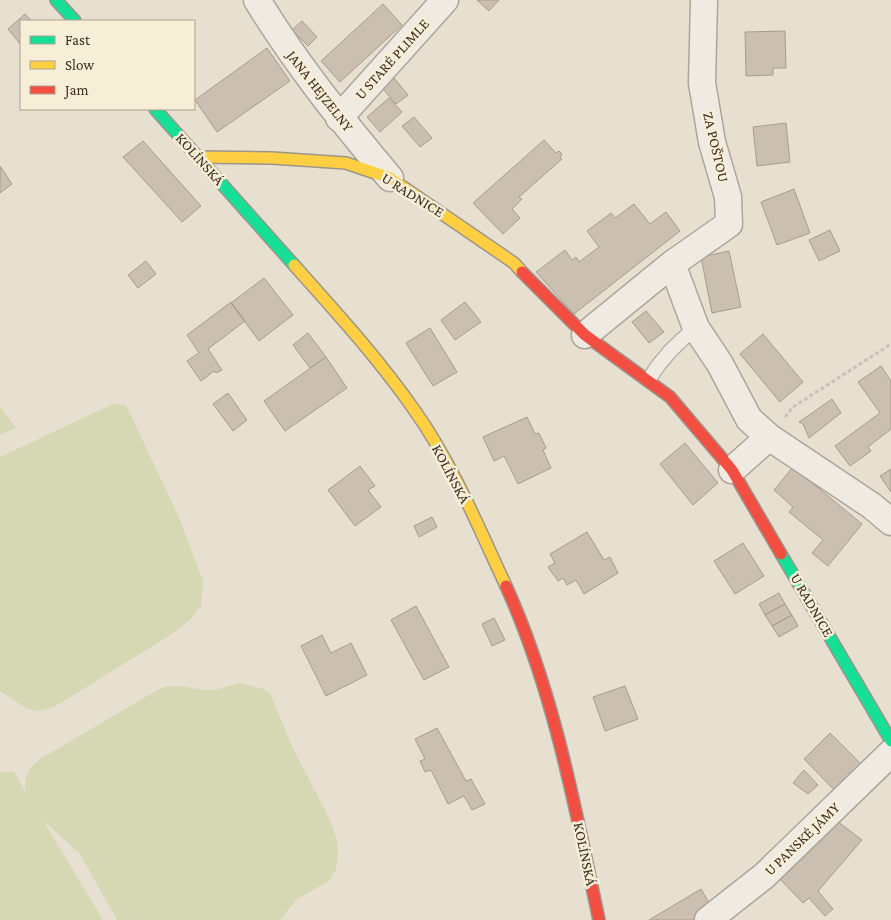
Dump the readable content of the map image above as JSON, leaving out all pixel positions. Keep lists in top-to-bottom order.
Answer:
{
  "streets": {
    "street": [
      "U STARÉ PLIMLE",
      "JANA HEJZELNY",
      "ZA POŠTOU",
      "KOLÍNSKÁ",
      "U RADNICE",
      "U PANSKÉ JÁMY"
    ]
  },
  "crossings": [
    ["U STARÉ PLIMLE", "JANA HEJZELNY"],
    ["JANA HEJZELNY", "U RADNICE"],
    ["KOLÍNSKÁ", "U RADNICE"]
  ],
  "legend": ["Fast", "Slow", "Jam"]
}
